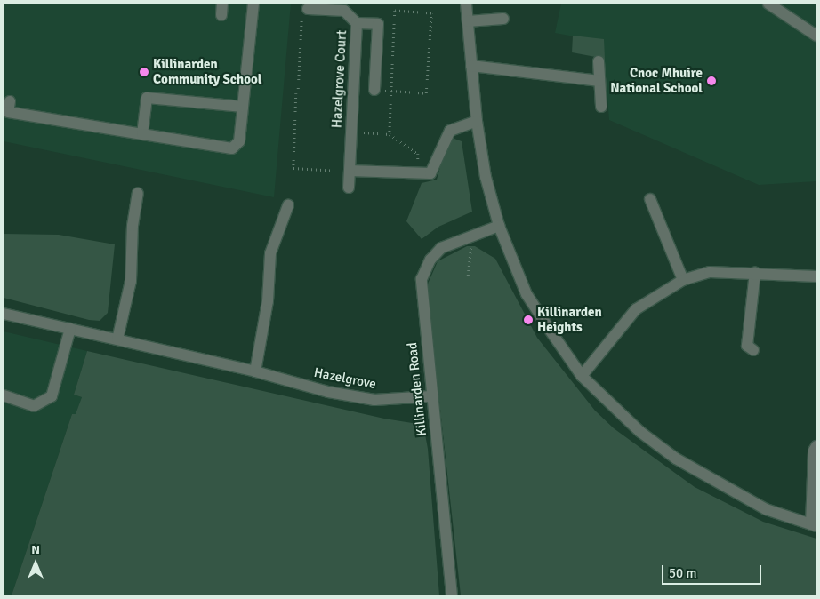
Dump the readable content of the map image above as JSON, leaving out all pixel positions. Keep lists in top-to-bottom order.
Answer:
{
  "streets": {
    "street": ["Hazelgrove Court", "Hazelgrove", "Killinarden Road"]
  },
  "crossings": [
    ["Hazelgrove", "Killinarden Road"]
  ],
  "places": ["Killinarden Community School", "Cnoc Mhuire National School", "Killinarden Heights"],
  "scale_bar": "50 m",
  "north": "top"
}
